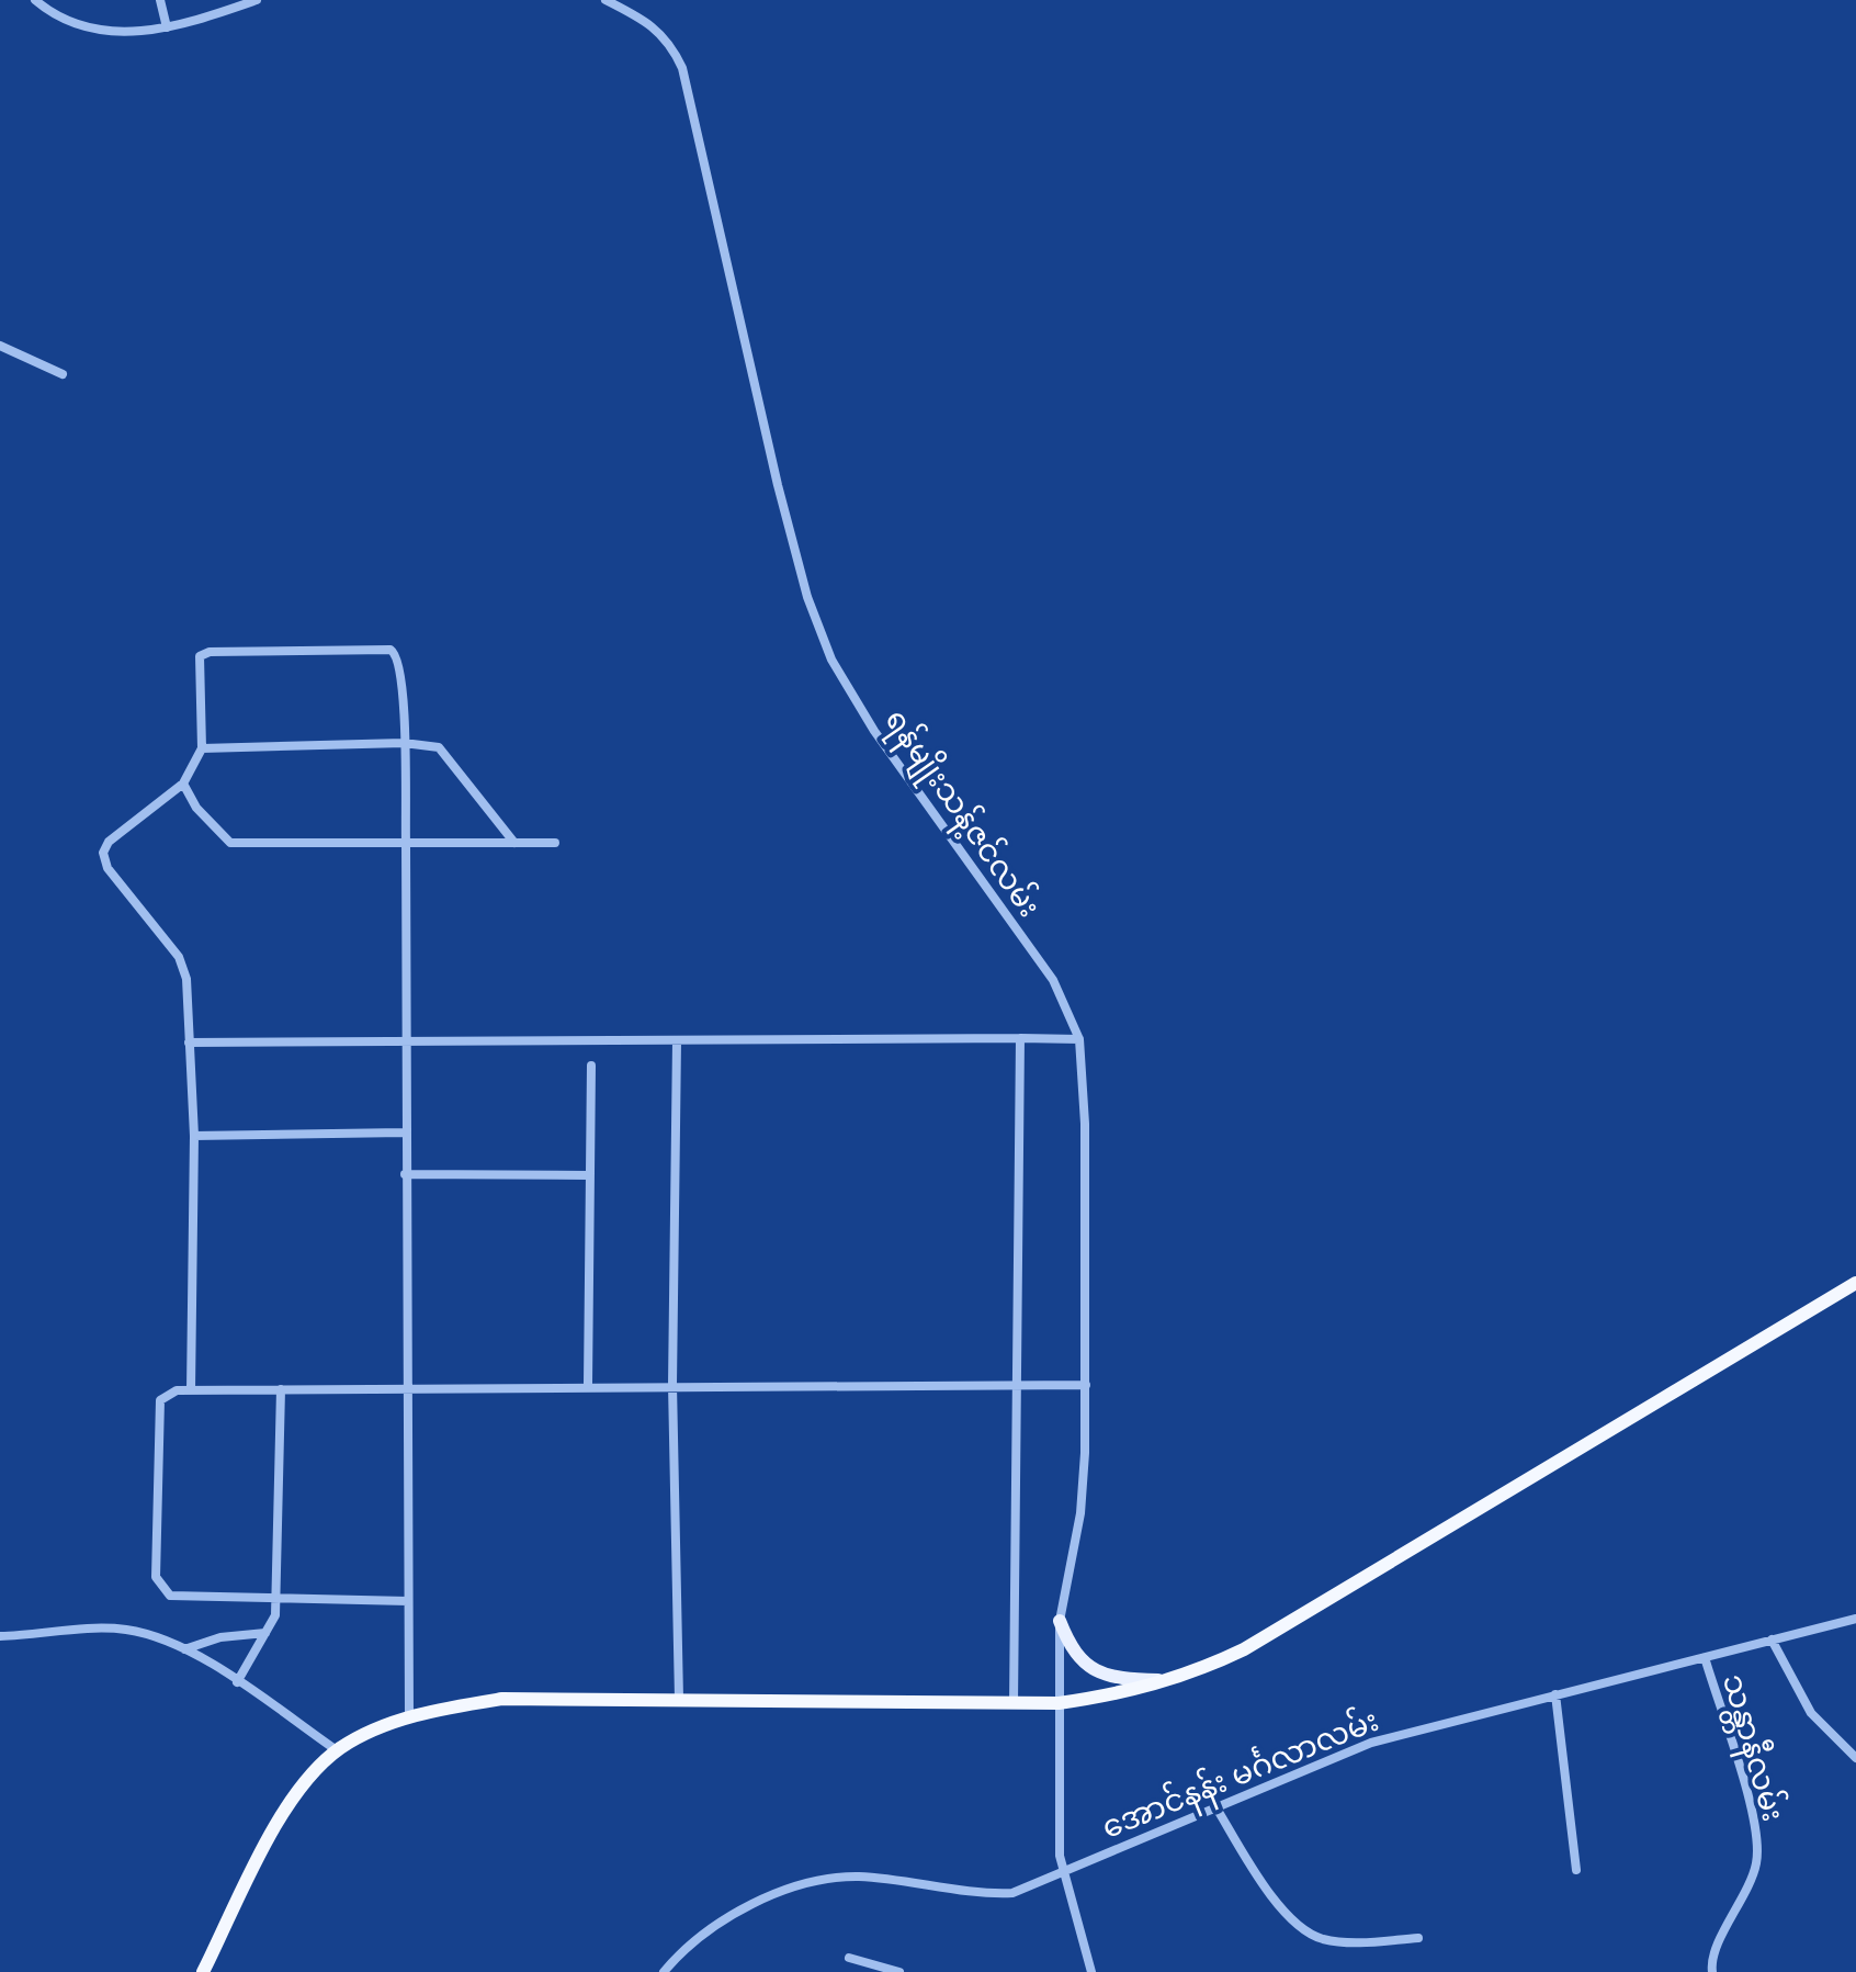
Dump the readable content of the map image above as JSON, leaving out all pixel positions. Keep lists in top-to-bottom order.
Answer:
{
  "streets": {
    "street": ["ရန်မျိုးသန့်ဇင်လမ်း", "သန္တာနီလမ်း", "အောင်နန်း မင်္ဂလာလမ်း"]
  },
  "crossings": [
    ["ရန်မျိုးသန့်ဇင်လမ်း", "အောင်နန်း မင်္ဂလာလမ်း"],
    ["သန္တာနီလမ်း", "အောင်နန်း မင်္ဂလာလမ်း"]
  ]
}
